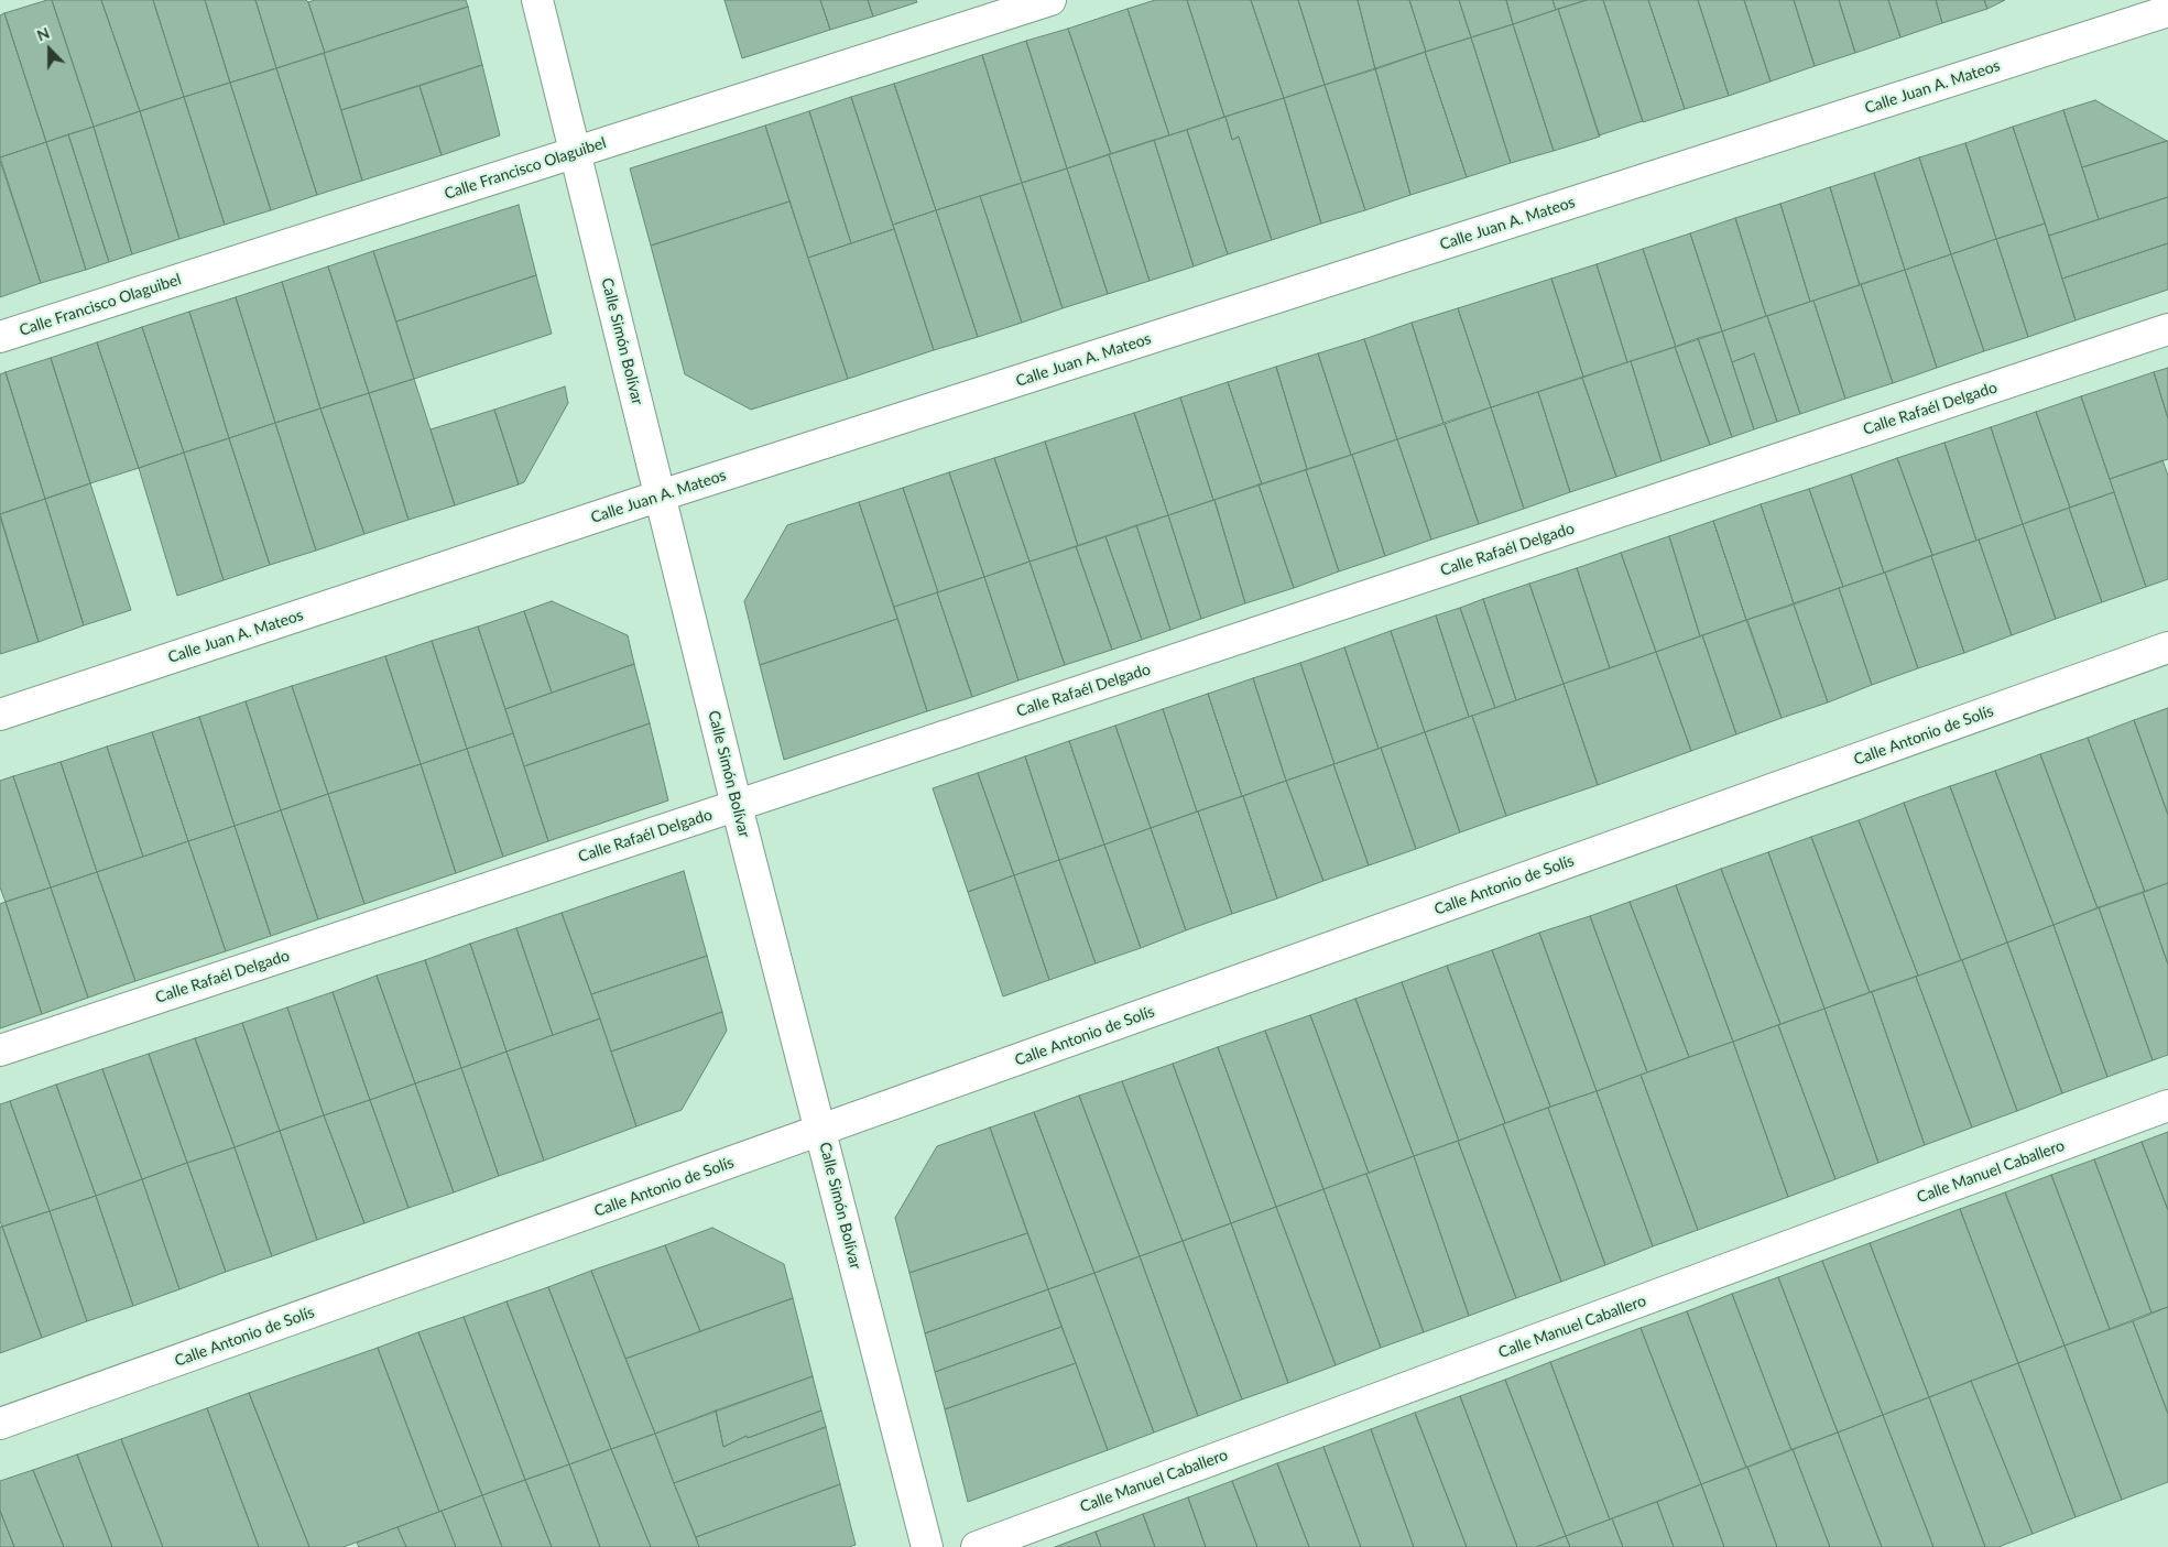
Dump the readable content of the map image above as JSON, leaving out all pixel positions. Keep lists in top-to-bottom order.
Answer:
{
  "streets": {
    "street": [
      "Calle Juan A. Mateos",
      "Calle Francisco Olaguibel",
      "Calle Simón Bolívar",
      "Calle Rafaél Delgado",
      "Calle Antonio de Solís",
      "Calle Manuel Caballero"
    ]
  },
  "crossings": [
    ["Calle Juan A. Mateos", "Calle Simón Bolívar"],
    ["Calle Francisco Olaguibel", "Calle Simón Bolívar"],
    ["Calle Simón Bolívar", "Calle Rafaél Delgado"],
    ["Calle Simón Bolívar", "Calle Antonio de Solís"]
  ],
  "north": "top"
}
